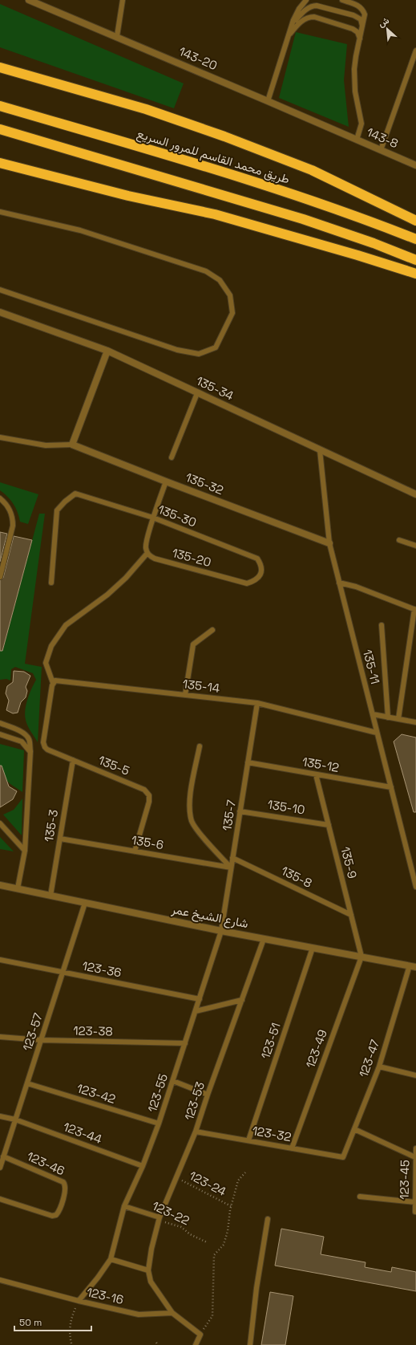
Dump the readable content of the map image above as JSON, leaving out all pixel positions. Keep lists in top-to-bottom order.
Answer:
{
  "streets": {
    "highway": ["طريق محمد القاسم للمرور السريع"],
    "street": [
      "143-20",
      "143-8",
      "135-34",
      "135-32",
      "شارع الشيخ عمر"
    ],
    "lane": [
      "135-30",
      "135-20",
      "135-11",
      "135-14",
      "135-12",
      "135-5",
      "135-10",
      "135-7",
      "135-3",
      "135-6",
      "135-9",
      "135-8",
      "123-36",
      "123-38",
      "123-57",
      "123-51",
      "123-49",
      "123-47",
      "123-55",
      "123-42",
      "123-53",
      "123-44",
      "123-32",
      "123-46",
      "123-45",
      "123-22",
      "123-16"
    ],
    "path": ["123-24"]
  },
  "crossings": [
    ["143-20", "143-8"],
    ["135-34", "135-11"],
    ["135-32", "135-11"],
    ["135-30", "135-20"],
    ["135-11", "135-14"],
    ["135-11", "135-12"],
    ["135-14", "135-5"],
    ["135-14", "135-7"],
    ["135-12", "135-7"],
    ["135-12", "135-9"],
    ["135-5", "135-3"],
    ["135-5", "135-6"],
    ["135-10", "135-7"],
    ["135-10", "135-9"],
    ["135-7", "135-6"],
    ["135-7", "135-8"],
    ["135-7", "شارع الشيخ عمر"],
    ["135-7", "123-55"],
    ["135-3", "135-6"],
    ["135-3", "شارع الشيخ عمر"],
    ["135-9", "135-8"],
    ["135-9", "شارع الشيخ عمر"],
    ["135-9", "123-49"],
    ["شارع الشيخ عمر", "123-57"],
    ["شارع الشيخ عمر", "123-51"],
    ["شارع الشيخ عمر", "123-49"],
    ["شارع الشيخ عمر", "123-47"],
    ["شارع الشيخ عمر", "123-55"],
    ["شارع الشيخ عمر", "123-53"],
    ["123-36", "123-57"],
    ["123-36", "123-55"],
    ["123-38", "123-57"],
    ["123-38", "123-55"],
    ["123-57", "123-42"],
    ["123-57", "123-44"],
    ["123-57", "123-46"],
    ["123-51", "123-32"],
    ["123-49", "123-32"],
    ["123-47", "123-32"],
    ["123-55", "123-42"],
    ["123-55", "123-44"],
    ["123-55", "123-22"],
    ["123-53", "123-32"],
    ["123-53", "123-24"],
    ["123-53", "123-22"]
  ],
  "scale_bar": "50 m",
  "north": "top left"
}
